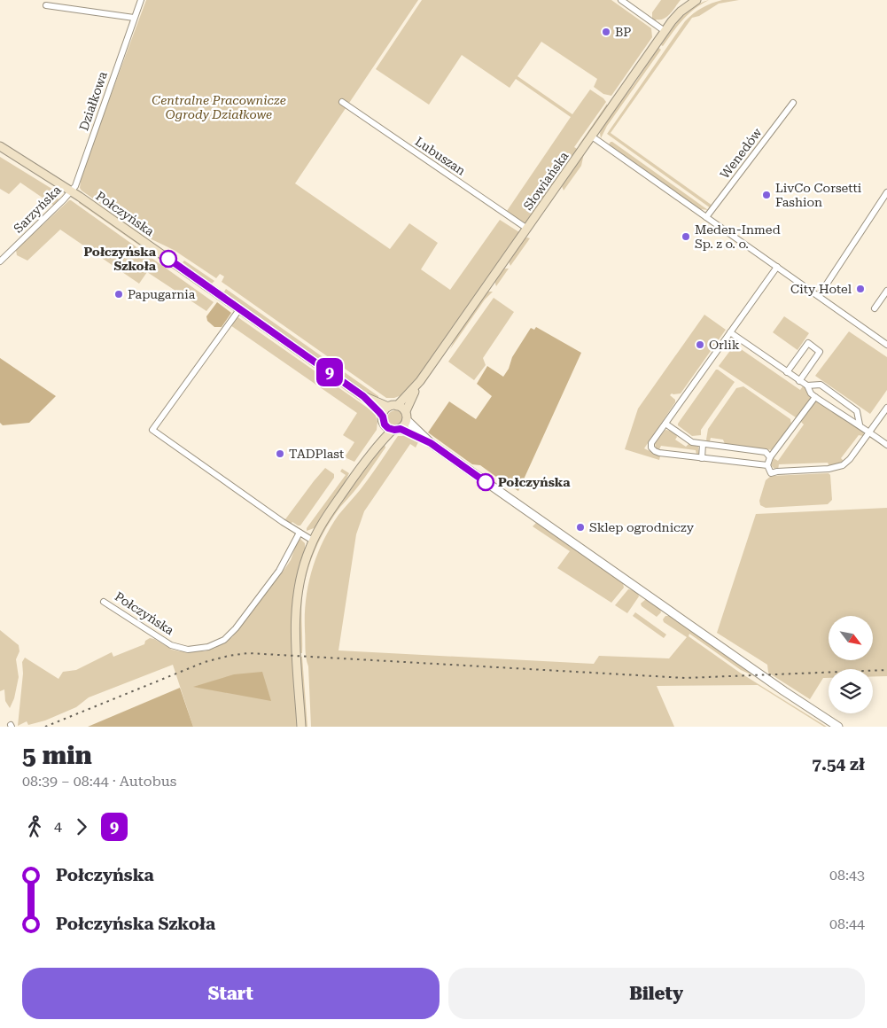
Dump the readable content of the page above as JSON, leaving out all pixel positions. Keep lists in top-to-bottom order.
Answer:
{
  "streets": {
    "main road": ["Słowiańska", "Połczyńska"],
    "street": [
      "Działkowa",
      "Wenedów",
      "Lubuszan",
      "Sarzyńska"
    ]
  },
  "crossings": [
    ["Działkowa", "Sarzyńska"],
    ["Działkowa", "Połczyńska"],
    ["Lubuszan", "Słowiańska"],
    ["Słowiańska", "Połczyńska"],
    ["Sarzyńska", "Połczyńska"]
  ],
  "parks": ["Centralne Pracownicze Ogrody Działkowe"],
  "places": [
    "BP",
    "LivCo Corsetti Fashion",
    "Meden-Inmed Sp. z o. o.",
    "Połczyńska Szkoła",
    "City Hotel",
    "Papugarnia",
    "Orlik",
    "TADPlast",
    "Połczyńska",
    "Sklep ogrodniczy"
  ],
  "lines": ["bus line 9"],
  "north": "bottom right",
  "page": {
    "on_map": "9",
    "heading": ["5 min", "08:39 – 08:44 · Autobus", "7.54 zł"],
    "legs": ["4", "9"],
    "list": [
      {
        "name": "Połczyńska",
        "value": "08:43"
      },
      {
        "name": "Połczyńska Szkoła",
        "value": "08:44"
      }
    ],
    "buttons": ["Start", "Bilety"]
  }
}
